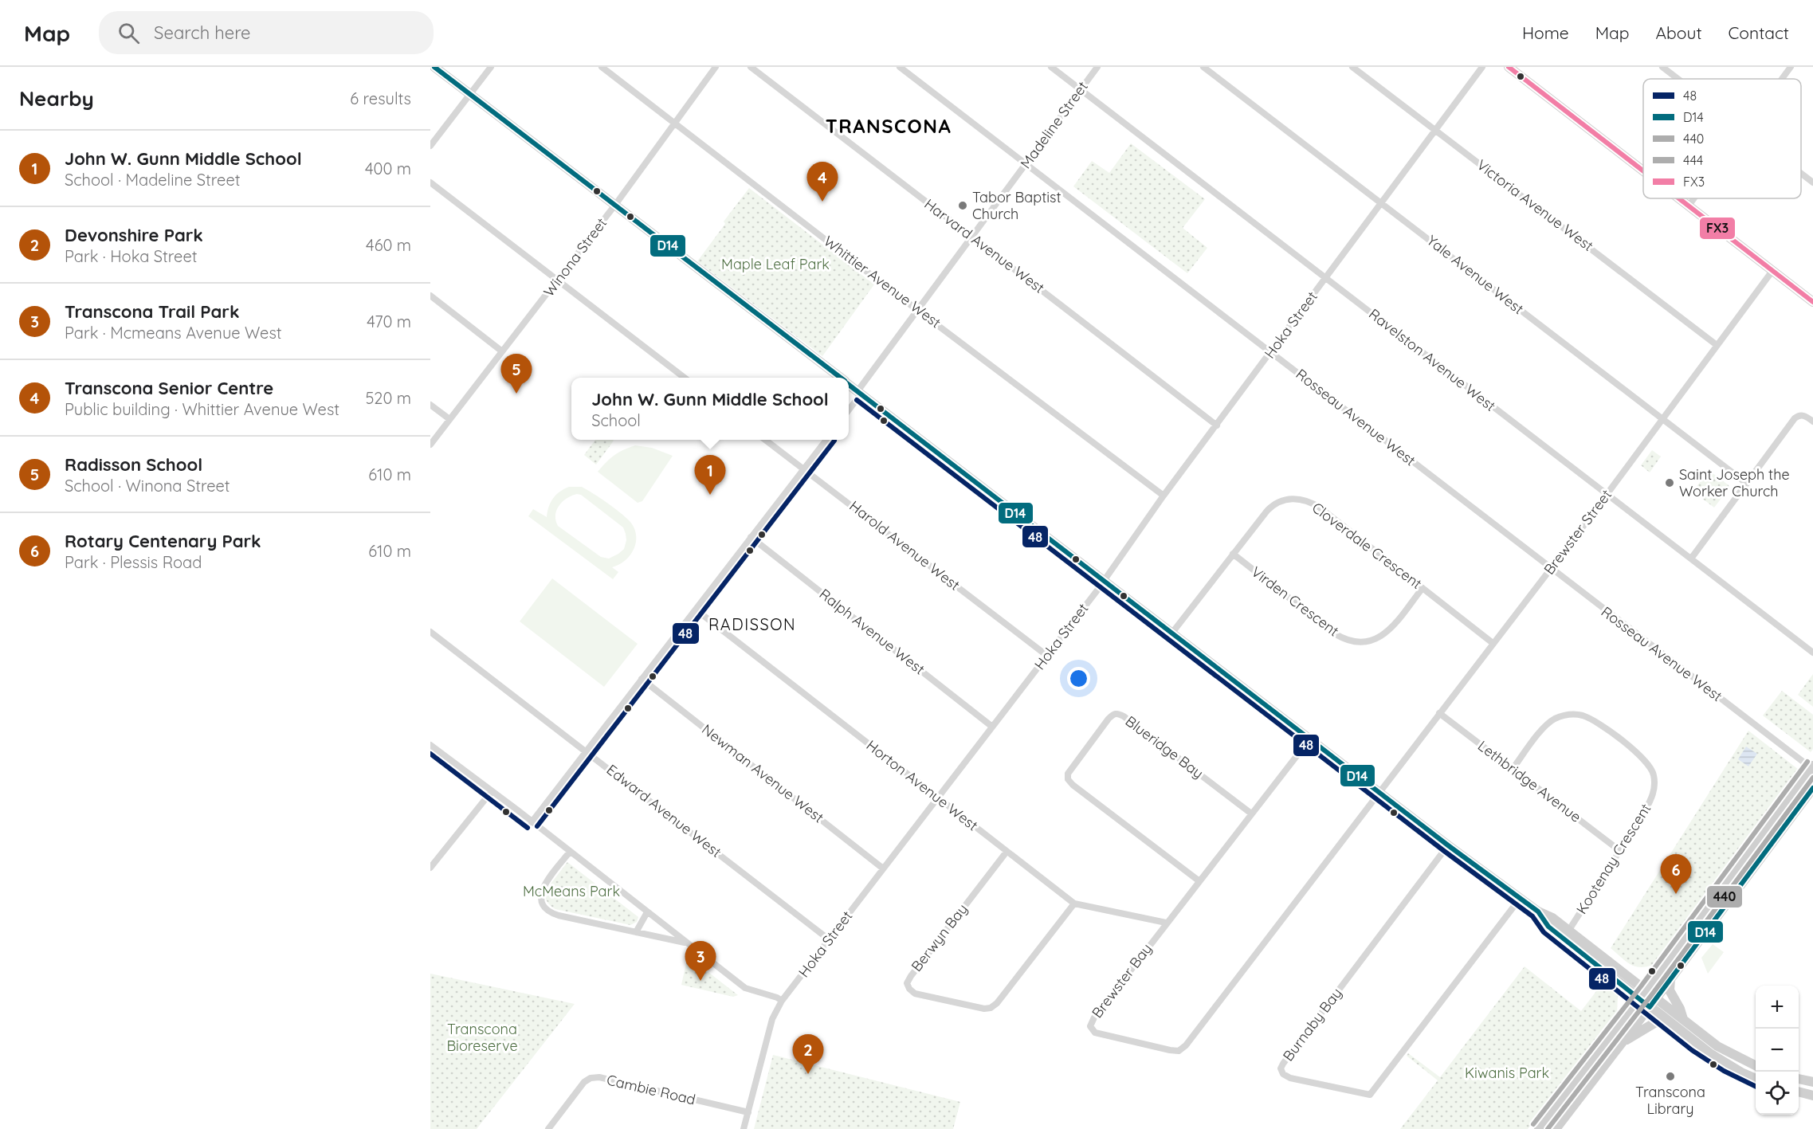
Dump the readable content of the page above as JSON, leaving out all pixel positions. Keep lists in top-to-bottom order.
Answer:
{
  "streets": {
    "street": [
      "Madeline Street",
      "Victoria Avenue West",
      "Harvard Avenue West",
      "Winona Street",
      "Yale Avenue West",
      "Whittier Avenue West",
      "Hoka Street",
      "Ravelston Avenue West",
      "Rosseau Avenue West",
      "Brewster Street",
      "Harold Avenue West",
      "Cloverdale Crescent",
      "Virden Crescent",
      "Ralph Avenue West",
      "Blueridge Bay",
      "Newman Avenue West",
      "Lethbridge Avenue",
      "Horton Avenue West",
      "Edward Avenue West",
      "Kootenay Crescent",
      "Berwyn Bay",
      "Brewster Bay",
      "Burnaby Bay",
      "Cambie Road"
    ]
  },
  "crossings": [
    ["Madeline Street", "Harvard Avenue West"],
    ["Madeline Street", "Whittier Avenue West"],
    ["Madeline Street", "Ravelston Avenue West"],
    ["Madeline Street", "Rosseau Avenue West"],
    ["Victoria Avenue West", "Hoka Street"],
    ["Victoria Avenue West", "Brewster Street"],
    ["Harvard Avenue West", "Hoka Street"],
    ["Winona Street", "Whittier Avenue West"],
    ["Yale Avenue West", "Hoka Street"],
    ["Yale Avenue West", "Brewster Street"],
    ["Whittier Avenue West", "Hoka Street"],
    ["Hoka Street", "Ravelston Avenue West"],
    ["Hoka Street", "Rosseau Avenue West"],
    ["Hoka Street", "Harold Avenue West"],
    ["Hoka Street", "Ralph Avenue West"],
    ["Hoka Street", "Newman Avenue West"],
    ["Hoka Street", "Horton Avenue West"],
    ["Hoka Street", "Edward Avenue West"],
    ["Hoka Street", "Cambie Road"],
    ["Ravelston Avenue West", "Brewster Street"],
    ["Rosseau Avenue West", "Brewster Street"],
    ["Brewster Street", "Cloverdale Crescent"],
    ["Brewster Street", "Lethbridge Avenue"],
    ["Brewster Street", "Brewster Bay"],
    ["Cloverdale Crescent", "Virden Crescent"],
    ["Blueridge Bay", "Brewster Bay"],
    ["Lethbridge Avenue", "Kootenay Crescent"],
    ["Horton Avenue West", "Berwyn Bay"],
    ["Horton Avenue West", "Brewster Bay"]
  ],
  "districts": ["TRANSCONA", "RADISSON"],
  "parks": [
    "Maple Leaf Park",
    "McMeans Park",
    "Transcona Bioreserve",
    "Kiwanis Park"
  ],
  "places": ["Tabor Baptist Church", "Saint Joseph the Worker Church", "Transcona Library"],
  "lines": [
    "transit line D14",
    "transit line FX3",
    "transit line 48",
    "transit line 444",
    "transit line 440"
  ],
  "legend": [
    "48",
    "D14",
    "440",
    "444",
    "FX3"
  ],
  "page": {
    "header": "Map",
    "search": "Search here",
    "nav": [
      "Home",
      "Map",
      "About",
      "Contact"
    ],
    "heading": ["Nearby", "6 results"],
    "list": [
      {
        "mark": "1",
        "name": "John W. Gunn Middle School",
        "note": "School · Madeline Street",
        "value": "400 m"
      },
      {
        "mark": "2",
        "name": "Devonshire Park",
        "note": "Park · Hoka Street",
        "value": "460 m"
      },
      {
        "mark": "3",
        "name": "Transcona Trail Park",
        "note": "Park · Mcmeans Avenue West",
        "value": "470 m"
      },
      {
        "mark": "4",
        "name": "Transcona Senior Centre",
        "note": "Public building · Whittier Avenue West",
        "value": "520 m"
      },
      {
        "mark": "5",
        "name": "Radisson School",
        "note": "School · Winona Street",
        "value": "610 m"
      },
      {
        "mark": "6",
        "name": "Rotary Centenary Park",
        "note": "Park · Plessis Road",
        "value": "610 m"
      }
    ],
    "pins": [
      "4",
      "5",
      "1",
      "6",
      "3",
      "2"
    ],
    "popup": ["John W. Gunn Middle School", "School"],
    "map_buttons": ["+", "−"]
  }
}
